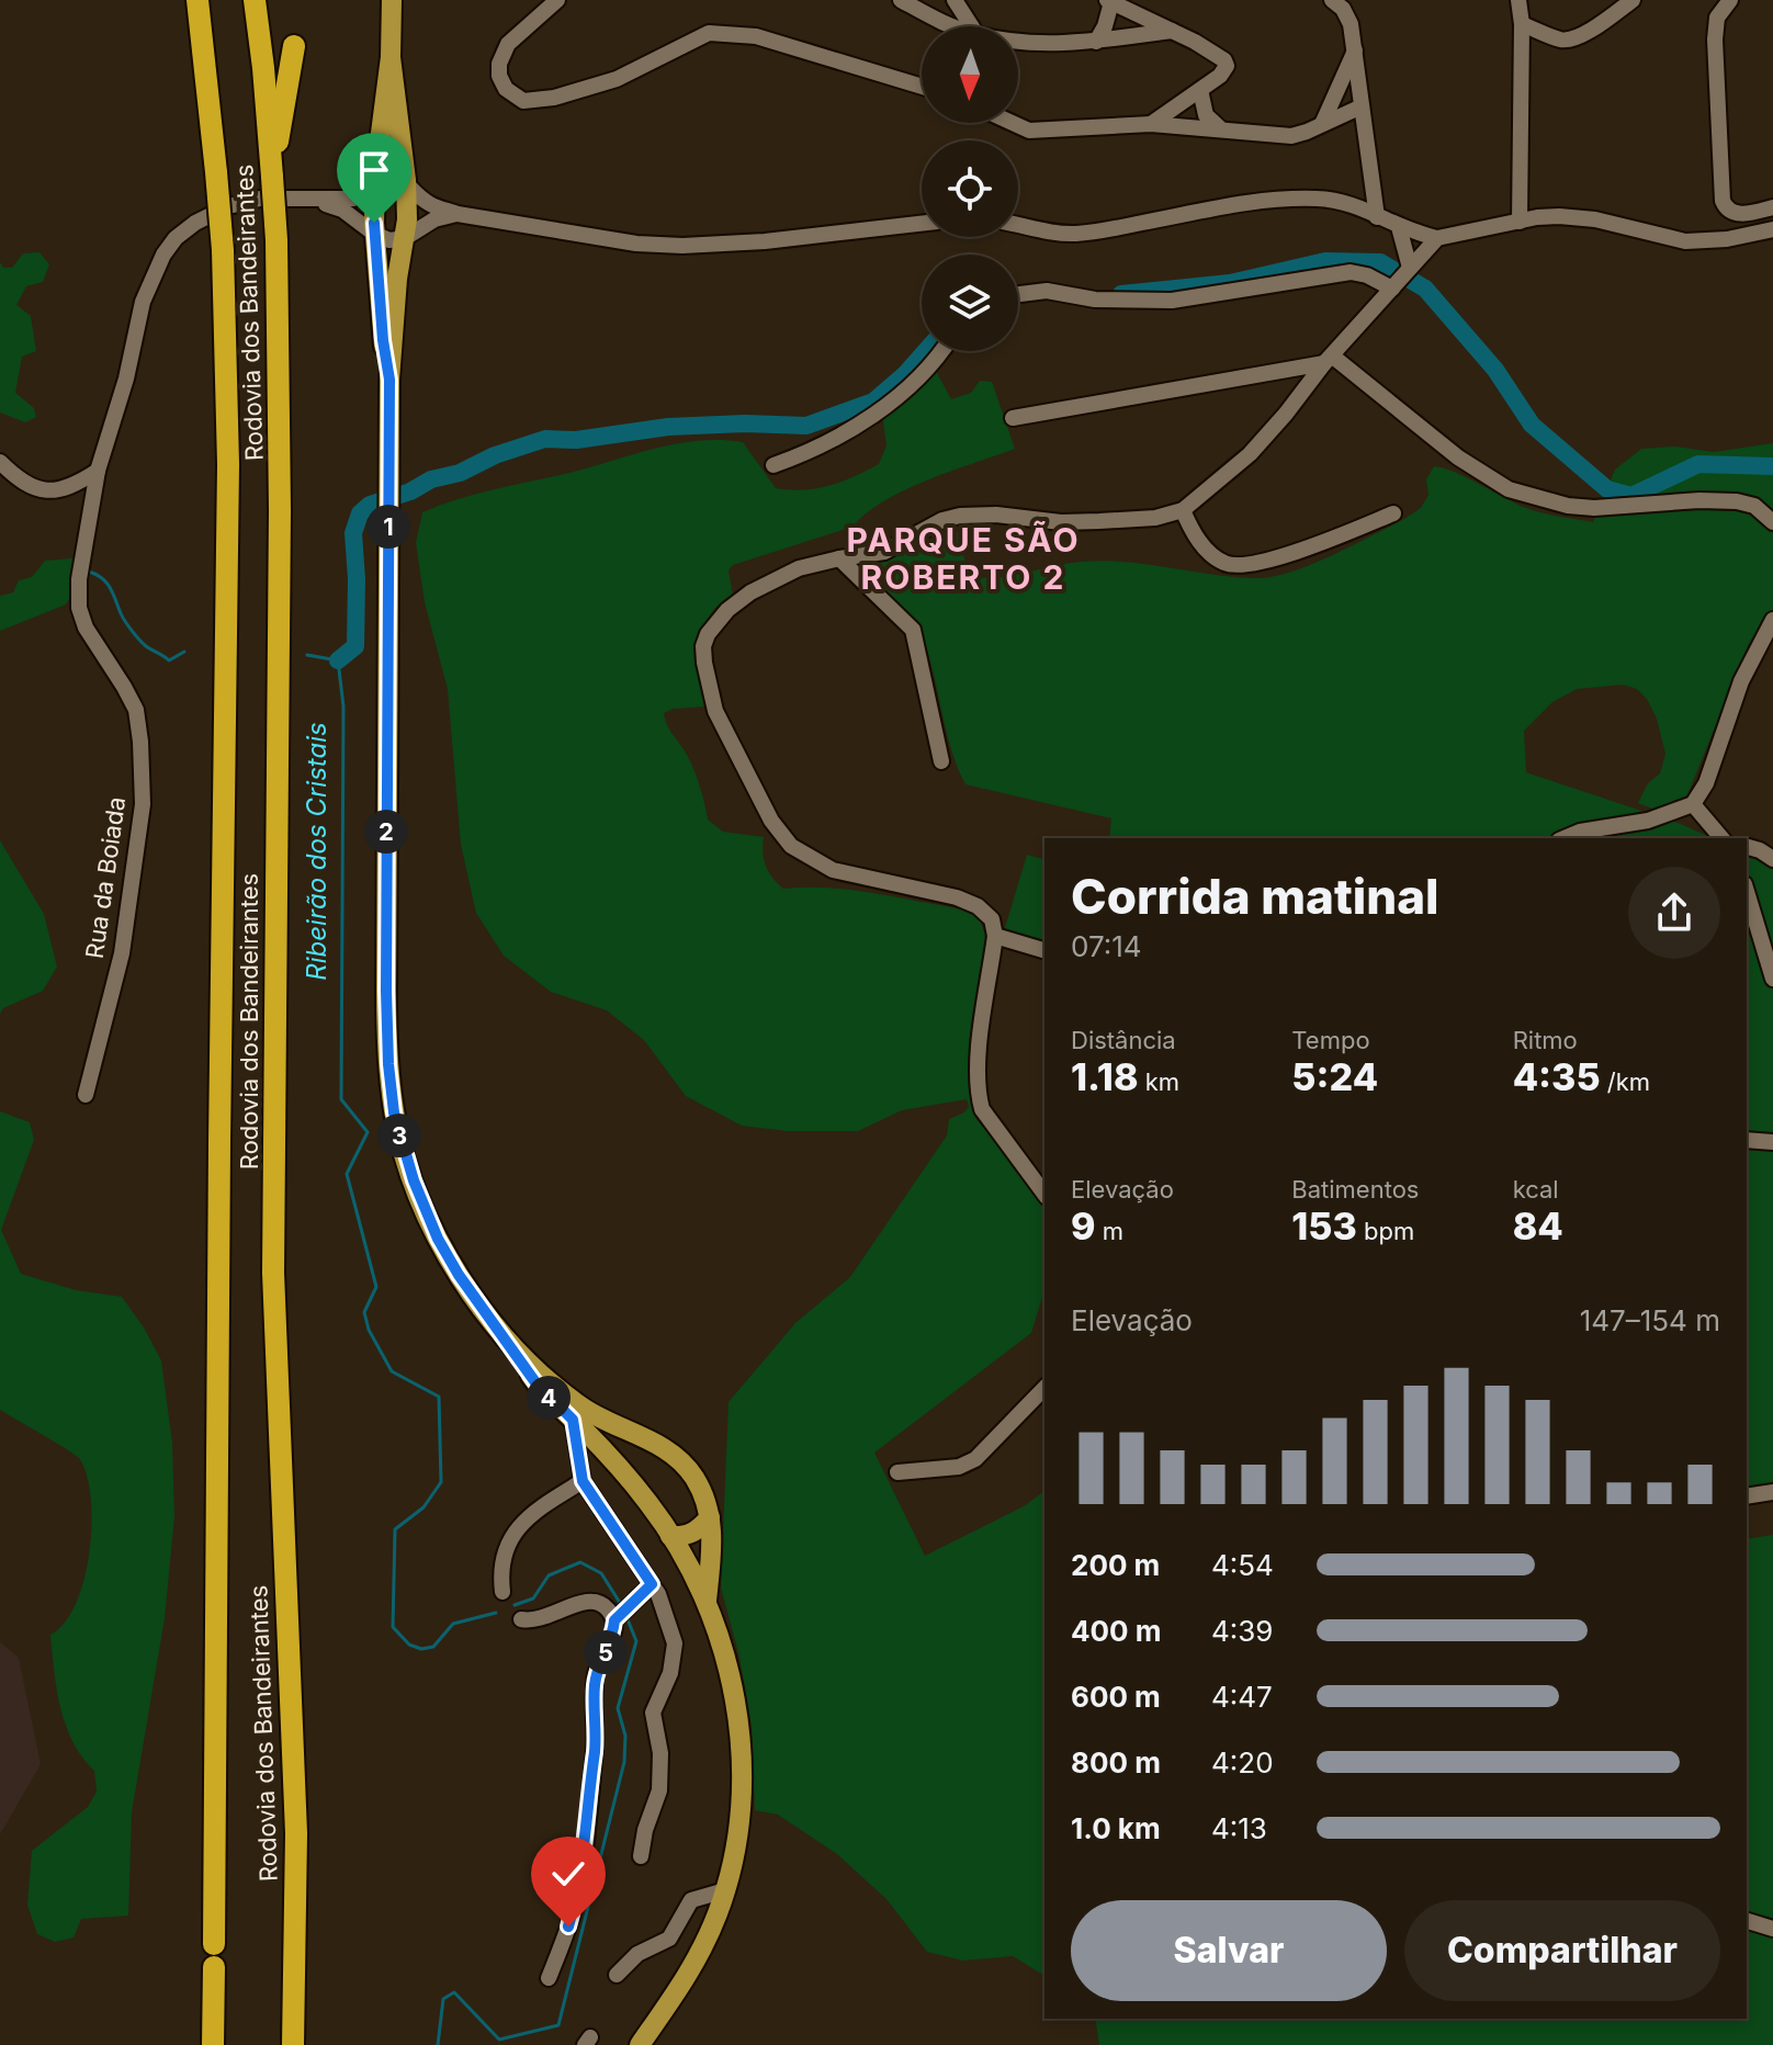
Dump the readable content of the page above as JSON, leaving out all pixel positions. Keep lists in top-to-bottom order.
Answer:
{
  "streets": {
    "highway": ["Rodovia dos Bandeirantes"],
    "street": ["Rua da Boiada"]
  },
  "districts": ["PARQUE SÃO ROBERTO 2"],
  "water": ["Ribeirão dos Cristais"],
  "north": "bottom",
  "page": {
    "pins": [
      "1",
      "2",
      "3",
      "4",
      "5"
    ],
    "heading": ["Corrida matinal", "07:14"],
    "stats": [
      ["Distância", "1.18 km"],
      ["Tempo", "5:24"],
      ["Ritmo", "4:35 /km"],
      ["Elevação", "9 m"],
      ["Batimentos", "153 bpm"],
      ["kcal", "84"]
    ],
    "chart": ["Elevação", "147–154 m"],
    "list": [
      {
        "name": "200 m",
        "note": "4:54"
      },
      {
        "name": "400 m",
        "note": "4:39"
      },
      {
        "name": "600 m",
        "note": "4:47"
      },
      {
        "name": "800 m",
        "note": "4:20"
      },
      {
        "name": "1.0 km",
        "note": "4:13"
      }
    ],
    "buttons": ["Salvar", "Compartilhar"]
  }
}
